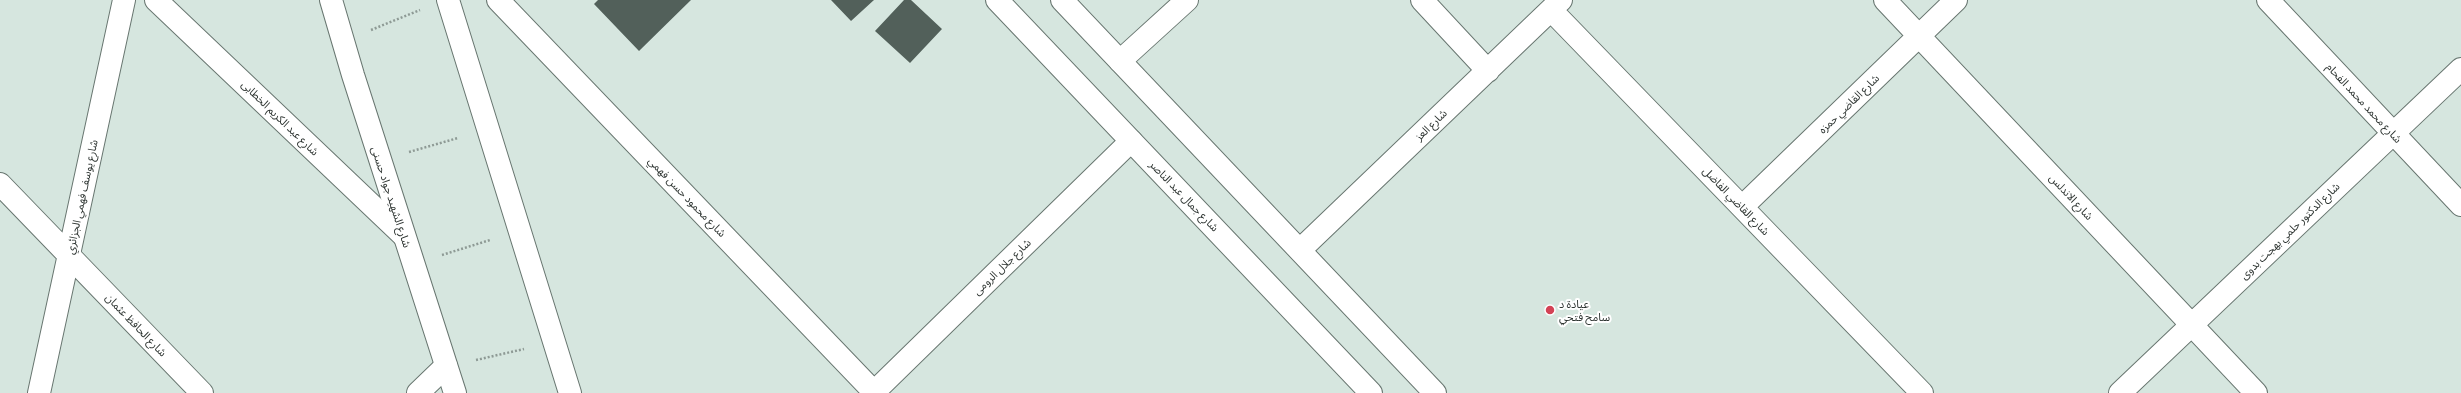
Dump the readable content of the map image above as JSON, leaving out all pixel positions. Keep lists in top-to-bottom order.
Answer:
{
  "streets": {
    "street": [
      "شارع محمد محمد الفحام",
      "شارع القاضي حمزه",
      "شارع عبد الكريم الخطابى",
      "شارع العز",
      "شارع جمال عبد الناصر",
      "شارع يوسف فهمي الجزائري",
      "شارع الشهيد جواد حسنى",
      "شارع محمود حسن فهمي",
      "شارع الاندلس",
      "شارع القاضي الفاضل",
      "شارع الدكتور حلمي بهجت بدوى",
      "شارع جلال الرومى",
      "شارع الحافظ عثمان"
    ]
  },
  "crossings": [
    ["شارع محمد محمد الفحام", "شارع الدكتور حلمي بهجت بدوى"],
    ["شارع القاضي حمزه", "شارع الاندلس"],
    ["شارع القاضي حمزه", "شارع القاضي الفاضل"],
    ["شارع عبد الكريم الخطابى", "شارع الشهيد جواد حسنى"],
    ["شارع العز", "شارع القاضي الفاضل"],
    ["شارع جمال عبد الناصر", "شارع جلال الرومى"],
    ["شارع يوسف فهمي الجزائري", "شارع الحافظ عثمان"],
    ["شارع محمود حسن فهمي", "شارع جلال الرومى"],
    ["شارع الاندلس", "شارع الدكتور حلمي بهجت بدوى"]
  ],
  "places": ["عيادة د سامح فتحي"]
}
